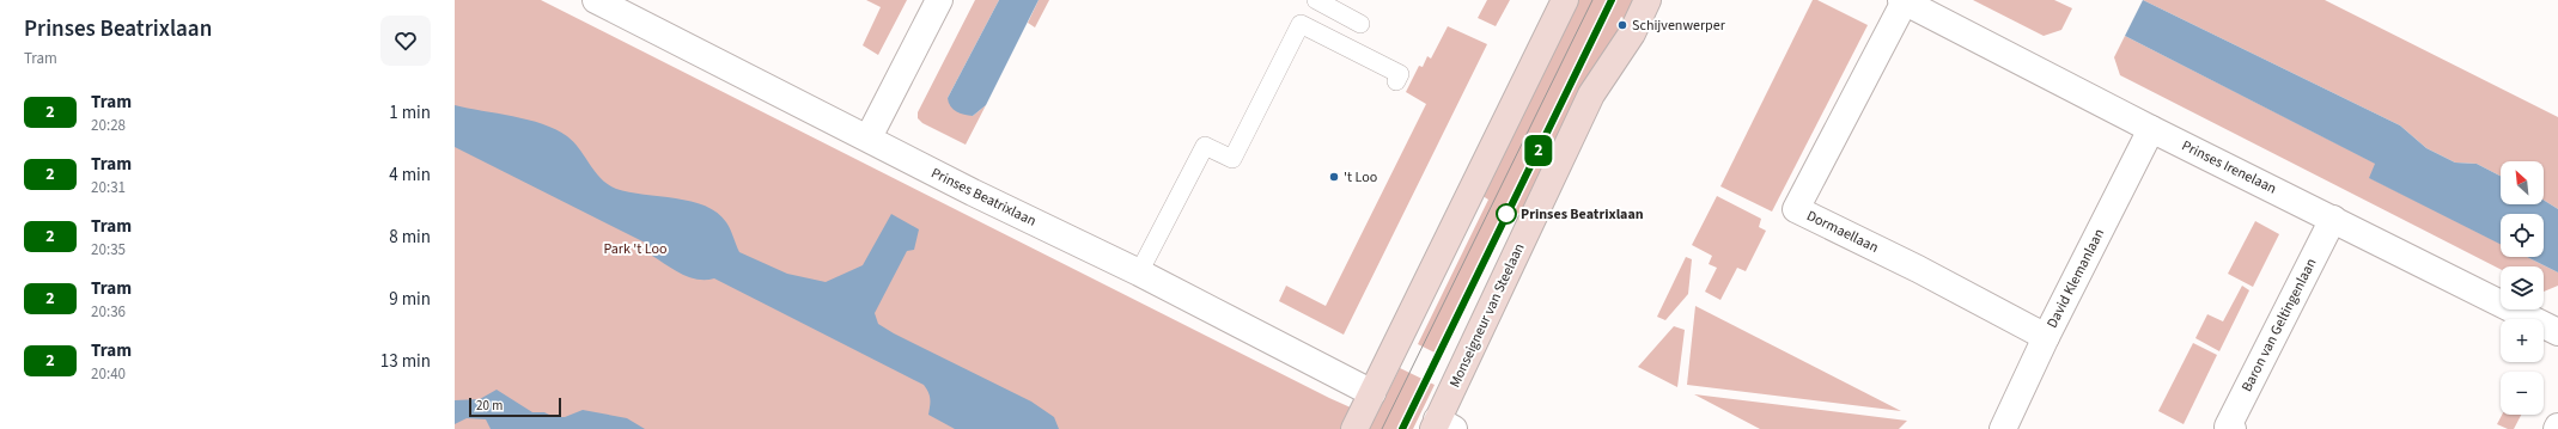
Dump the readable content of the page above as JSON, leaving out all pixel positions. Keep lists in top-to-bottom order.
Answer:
{
  "streets": {
    "main road": ["Monseigneur van Steelaan"],
    "street": [
      "Prinses Irenelaan",
      "Prinses Beatrixlaan",
      "Dormaellaan",
      "David Klemanlaan",
      "Baron van Geltingenlaan"
    ]
  },
  "crossings": [
    ["Prinses Irenelaan", "Dormaellaan"],
    ["Prinses Irenelaan", "David Klemanlaan"],
    ["Prinses Irenelaan", "Baron van Geltingenlaan"],
    ["Dormaellaan", "David Klemanlaan"]
  ],
  "parks": ["Park 't Loo"],
  "places": ["Schijvenwerper", "'t Loo", "Prinses Beatrixlaan"],
  "lines": ["tram line 2"],
  "scale_bar": "20 m",
  "north": "top left",
  "page": {
    "heading": ["Prinses Beatrixlaan", "Tram"],
    "on_map": "2",
    "list": [
      {
        "mark": "2",
        "name": "Tram",
        "note": "20:28",
        "value": "1 min"
      },
      {
        "mark": "2",
        "name": "Tram",
        "note": "20:31",
        "value": "4 min"
      },
      {
        "mark": "2",
        "name": "Tram",
        "note": "20:35",
        "value": "8 min"
      },
      {
        "mark": "2",
        "name": "Tram",
        "note": "20:36",
        "value": "9 min"
      },
      {
        "mark": "2",
        "name": "Tram",
        "note": "20:40",
        "value": "13 min"
      }
    ],
    "map_buttons": ["+", "−"],
    "scale": "20 m"
  }
}
